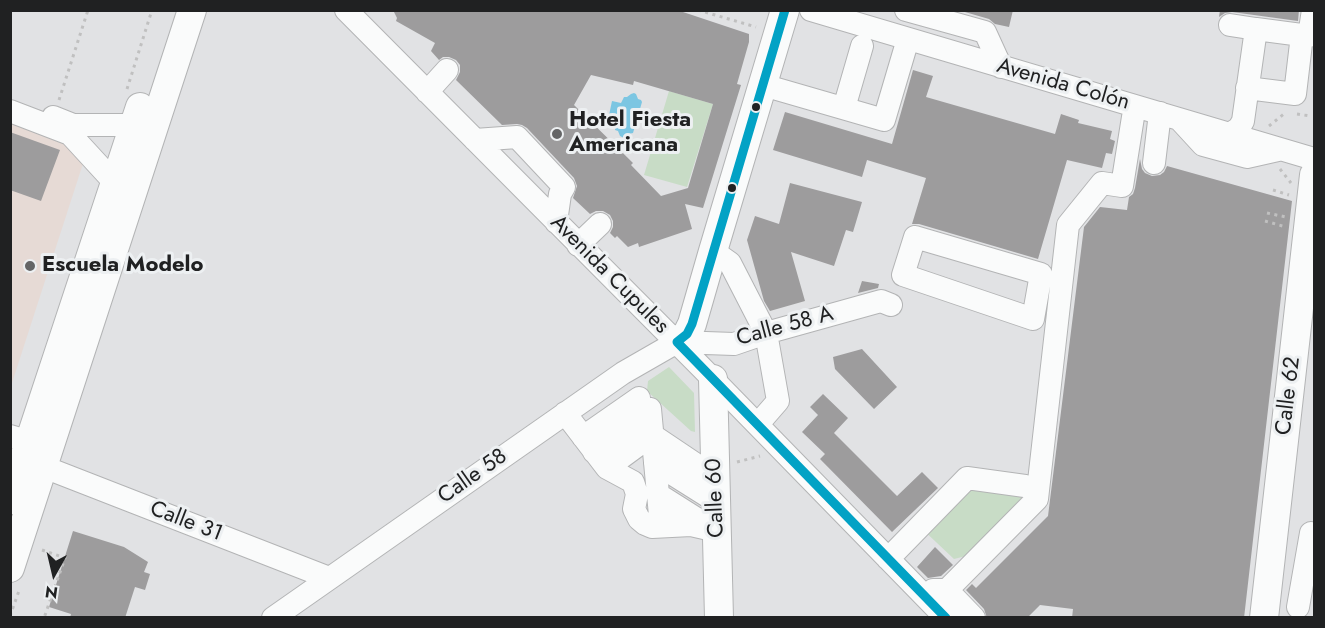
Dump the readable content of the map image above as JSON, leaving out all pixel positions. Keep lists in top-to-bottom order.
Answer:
{
  "streets": {
    "main road": ["Calle 62", "Calle 60"],
    "street": [
      "Avenida Colón",
      "Avenida Cupules",
      "Calle 58 A",
      "Calle 58",
      "Calle 31"
    ]
  },
  "crossings": [
    ["Avenida Cupules", "Calle 58 A"],
    ["Avenida Cupules", "Calle 58"],
    ["Avenida Cupules", "Calle 60"],
    ["Calle 58 A", "Calle 58"],
    ["Calle 58", "Calle 31"]
  ],
  "places": ["Hotel Fiesta Americana", "Escuela Modelo"],
  "north": "bottom"
}
